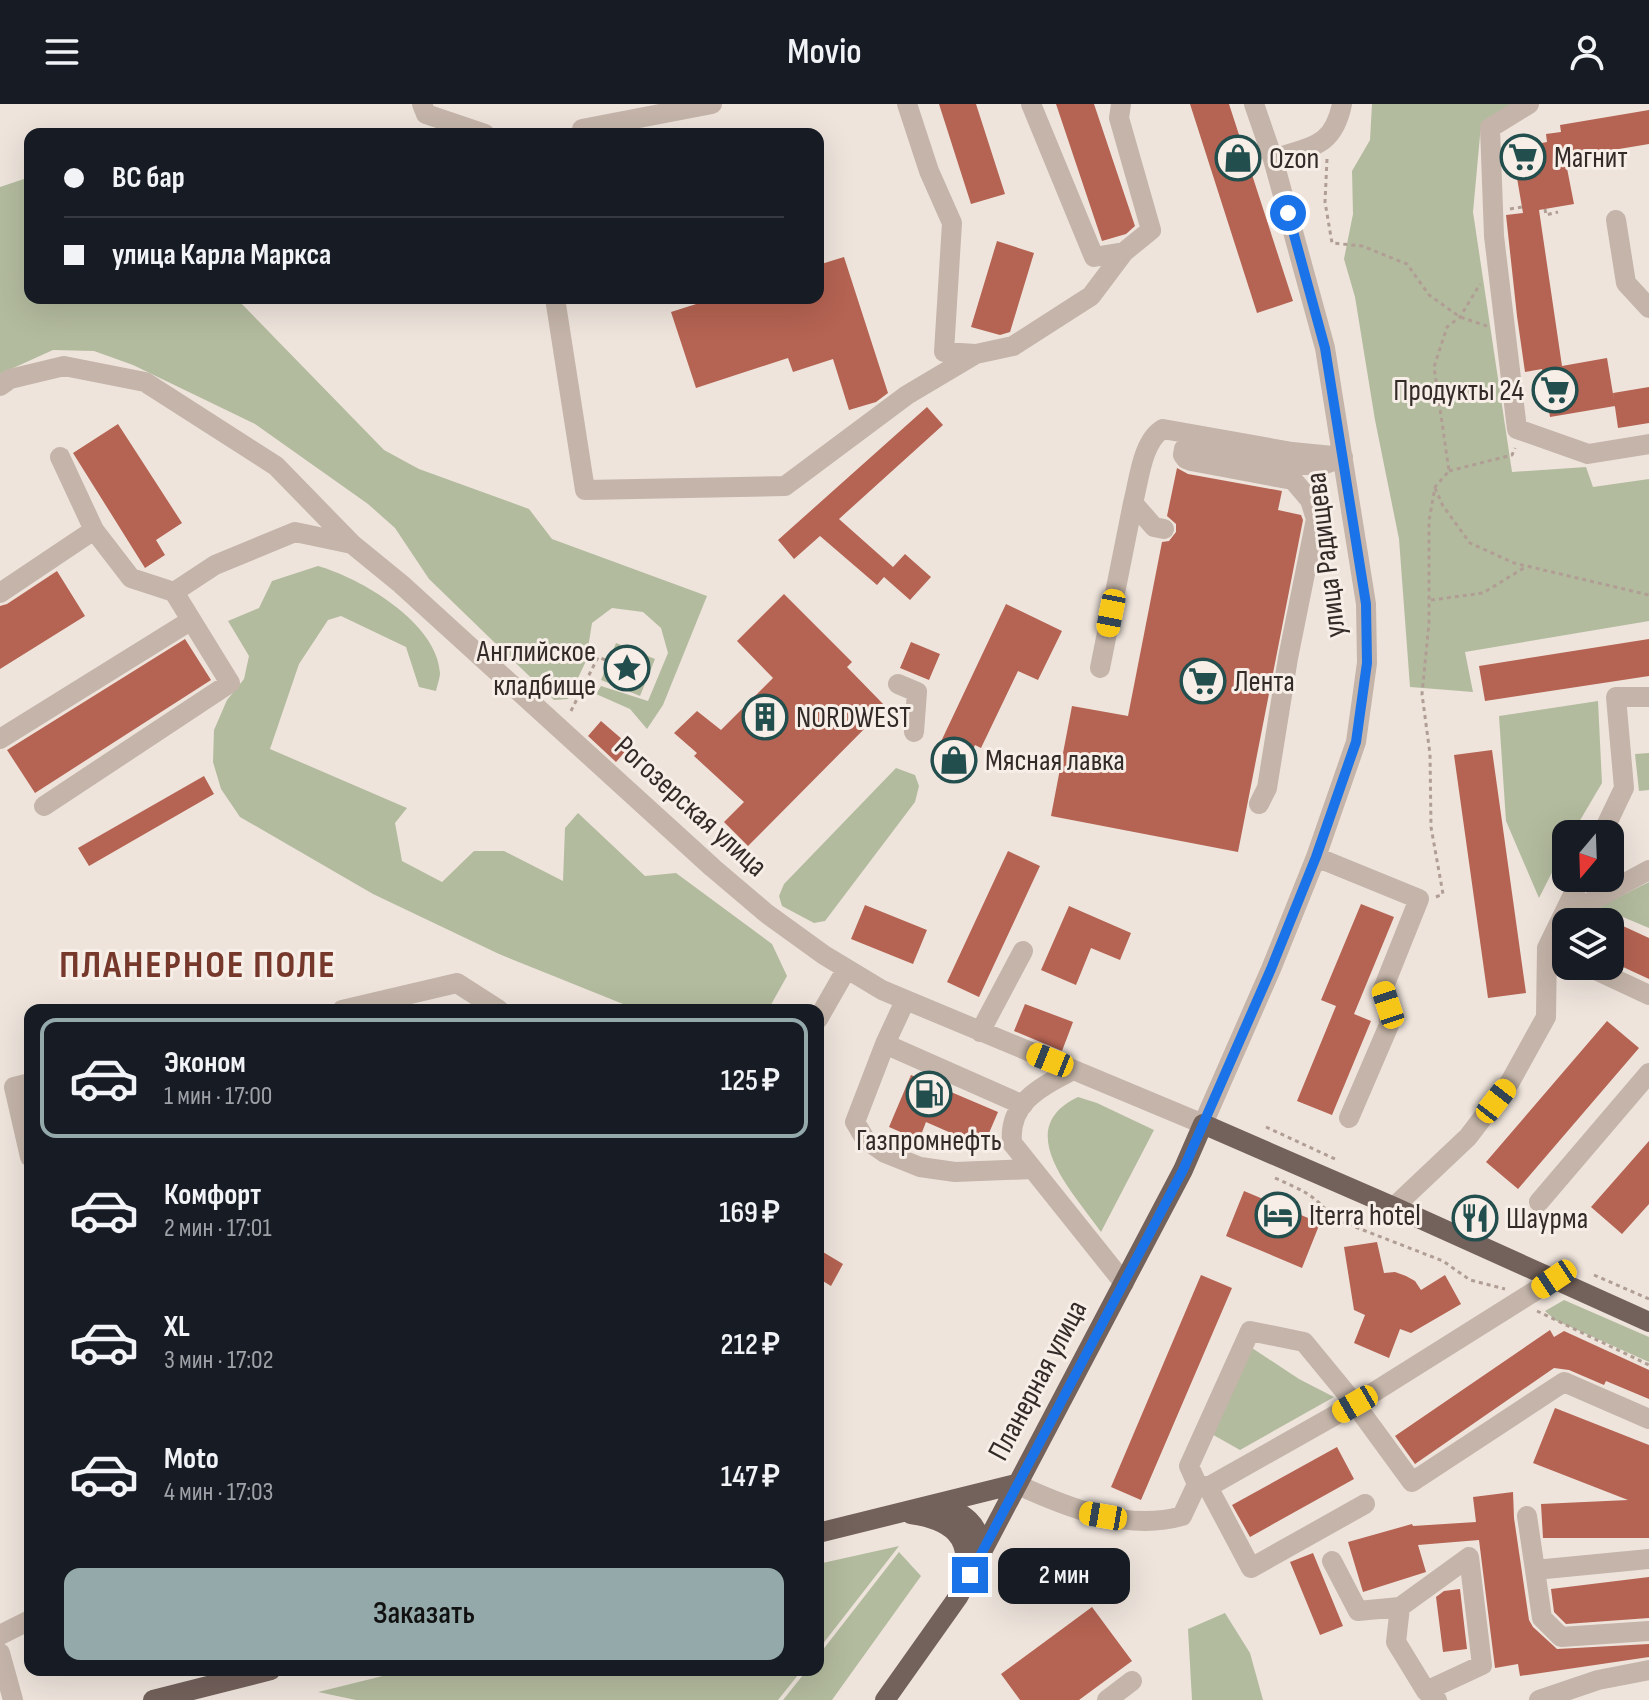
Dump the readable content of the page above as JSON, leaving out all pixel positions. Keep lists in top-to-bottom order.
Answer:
{
  "streets": {
    "main road": ["Планерная улица"],
    "street": ["улица Радищева", "Рогозерская улица"]
  },
  "crossings": [
    ["улица Радищева", "Рогозерская улица"],
    ["улица Радищева", "Планерная улица"],
    ["Рогозерская улица", "Планерная улица"]
  ],
  "districts": ["ПЛАНЕРНОЕ ПОЛЕ"],
  "places": {
    "supermarket": ["Магнит", "Продукты 24", "Лента"],
    "shop": ["Ozon", "Мясная лавка"],
    "place": ["Английское кладбище"],
    "building": ["NORDWEST"],
    "fuel station": ["Газпромнефть"],
    "hotel": ["Iterra hotel"],
    "restaurant": ["Шаурма"]
  },
  "north": "bottom",
  "page": {
    "header": "Movio",
    "banner": ["BC бар", "улица Карла Маркса"],
    "list": [
      {
        "name": "Эконом",
        "note": "1 мин · 17:00",
        "value": "125 ₽"
      },
      {
        "name": "Комфорт",
        "note": "2 мин · 17:01",
        "value": "169 ₽"
      },
      {
        "name": "XL",
        "note": "3 мин · 17:02",
        "value": "212 ₽"
      },
      {
        "name": "Moto",
        "note": "4 мин · 17:03",
        "value": "147 ₽"
      }
    ],
    "bubble": "2 мин",
    "buttons": "Заказать"
  }
}
